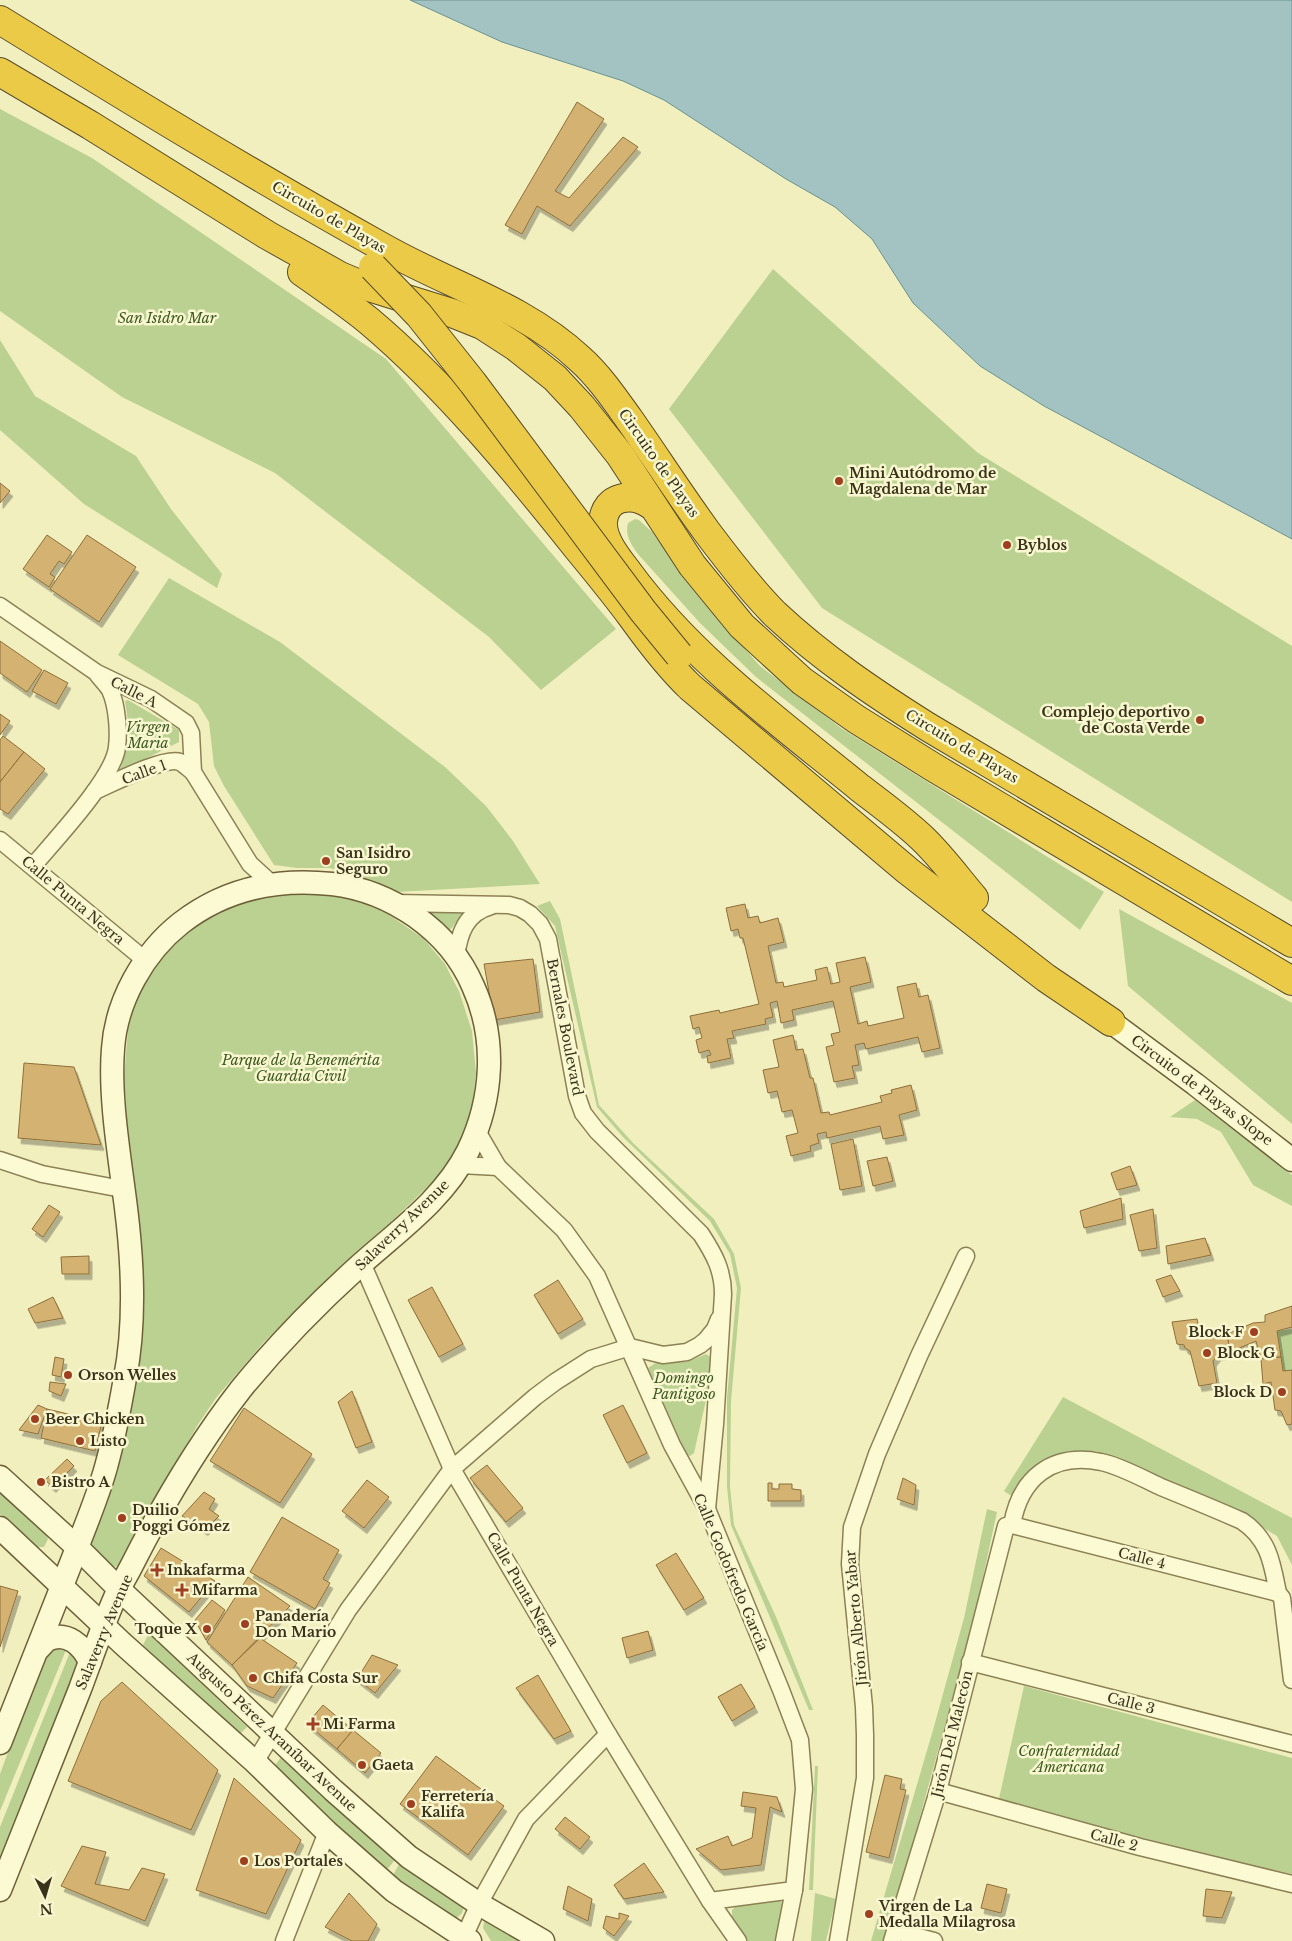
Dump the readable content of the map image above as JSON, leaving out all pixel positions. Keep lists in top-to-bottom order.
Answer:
{
  "streets": {
    "highway": ["Circuito de Playas"],
    "main road": ["Circuito de Playas Slope", "Salaverry Avenue", "Augusto Pérez Araníbar Avenue"],
    "street": [
      "Calle A",
      "Calle 1",
      "Calle Punta Negra",
      "Bernales Boulevard",
      "Calle 4",
      "Calle Godofredo García",
      "Jirón Alberto Yabar",
      "Calle 3",
      "Jirón Del Malecón",
      "Calle 2"
    ]
  },
  "crossings": [
    ["Calle A", "Calle 1"],
    ["Calle A", "Salaverry Avenue"],
    ["Calle 1", "Calle Punta Negra"],
    ["Calle Punta Negra", "Salaverry Avenue"],
    ["Bernales Boulevard", "Salaverry Avenue"],
    ["Bernales Boulevard", "Calle Godofredo García"],
    ["Salaverry Avenue", "Calle Godofredo García"],
    ["Salaverry Avenue", "Augusto Pérez Araníbar Avenue"],
    ["Calle 4", "Jirón Del Malecón"],
    ["Calle 3", "Jirón Del Malecón"],
    ["Jirón Del Malecón", "Calle 2"]
  ],
  "parks": [
    "San Isidro Mar",
    "Virgen Maria",
    "Parque de la Benemérita Guardia Civil",
    "Domingo Pantigoso",
    "Confraternidad Americana"
  ],
  "places": {
    "other": [
      "Mini Autódromo de Magdalena de Mar",
      "Byblos",
      "Complejo deportivo de Costa Verde",
      "San Isidro Seguro",
      "Block F",
      "Block G",
      "Orson Welles",
      "Block D",
      "Beer Chicken",
      "Listo",
      "Bistro A",
      "Duilio Poggi Gómez",
      "Panadería Don Mario",
      "Toque X",
      "Chifa Costa Sur",
      "Gaeta",
      "Ferretería Kalifa",
      "Los Portales",
      "Virgen de La Medalla Milagrosa"
    ],
    "health": ["Inkafarma", "Mifarma", "Mi Farma"]
  },
  "north": "bottom"
}
